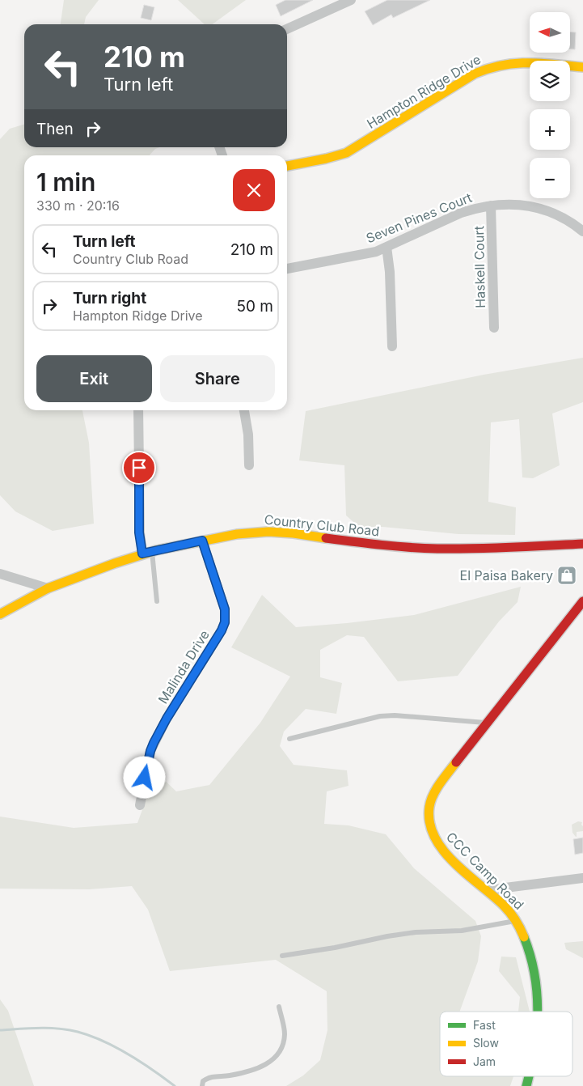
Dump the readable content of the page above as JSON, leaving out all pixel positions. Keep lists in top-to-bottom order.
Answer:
{
  "streets": {
    "street": [
      "Hampton Ridge Drive",
      "Seven Pines Court",
      "Haskell Court",
      "Country Club Road",
      "Malinda Drive",
      "CCC Camp Road"
    ]
  },
  "crossings": [
    ["Seven Pines Court", "Haskell Court"],
    ["Country Club Road", "Malinda Drive"]
  ],
  "places": {
    "shop": ["El Paisa Bakery"]
  },
  "legend": ["Fast", "Slow", "Jam"],
  "north": "left",
  "page": {
    "map_buttons": ["+", "−"],
    "turn": ["210 m", "Turn left"],
    "then": "Then",
    "heading": ["1 min", "330 m · 20:16"],
    "list": [
      {
        "name": "Turn left",
        "note": "Country Club Road",
        "value": "210 m"
      },
      {
        "name": "Turn right",
        "note": "Hampton Ridge Drive",
        "value": "50 m"
      }
    ],
    "buttons": ["Exit", "Share"]
  }
}
